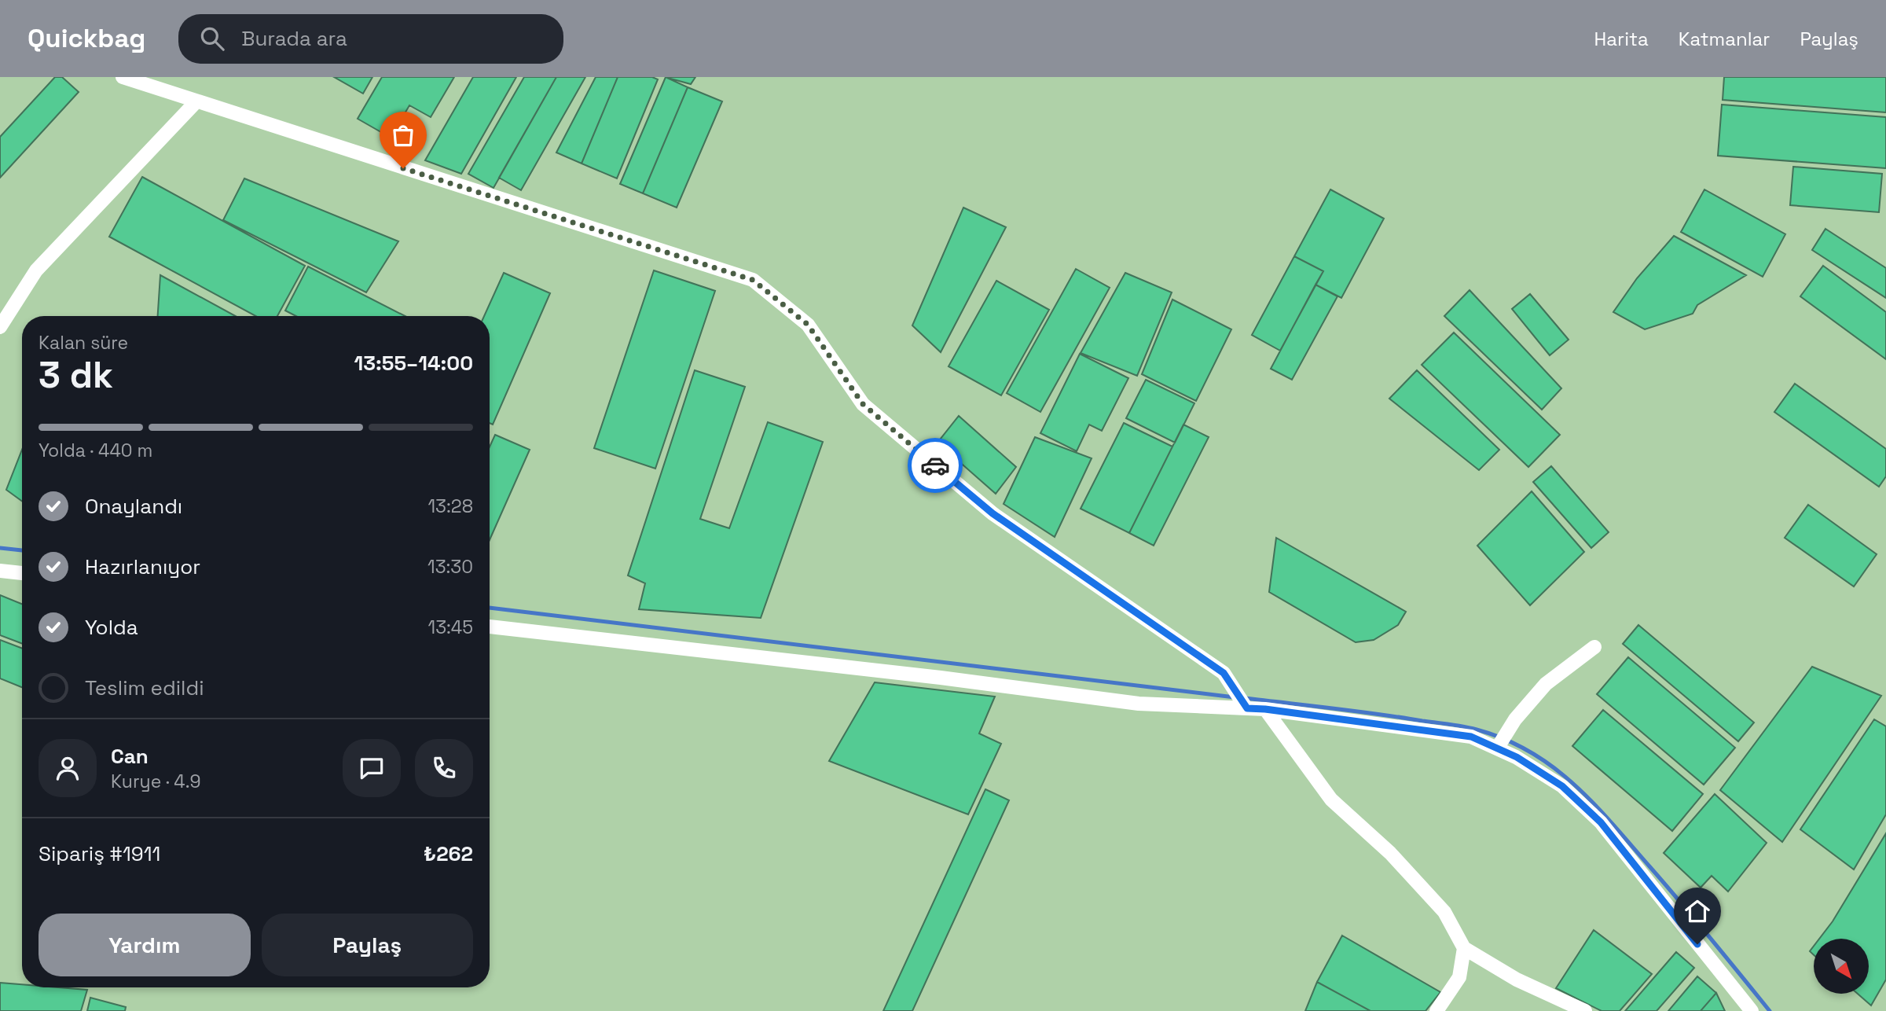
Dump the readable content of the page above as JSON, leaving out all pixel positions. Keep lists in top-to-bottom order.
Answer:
{
  "north": "bottom right",
  "page": {
    "header": "Quickbag",
    "search": "Burada ara",
    "nav": ["Harita", "Katmanlar", "Paylaş"],
    "heading": ["3 dk", "Kalan süre", "13:55–14:00"],
    "panel": [
      "Can",
      "Kurye · 4.9",
      "Sipariş #1911",
      "₺262"
    ],
    "bar": "Yolda · 440 m",
    "list": [
      ["Onaylandı", "13:28"],
      ["Hazırlanıyor", "13:30"],
      ["Yolda", "13:45"],
      "Teslim edildi"
    ],
    "buttons": ["Yardım", "Paylaş"]
  }
}
